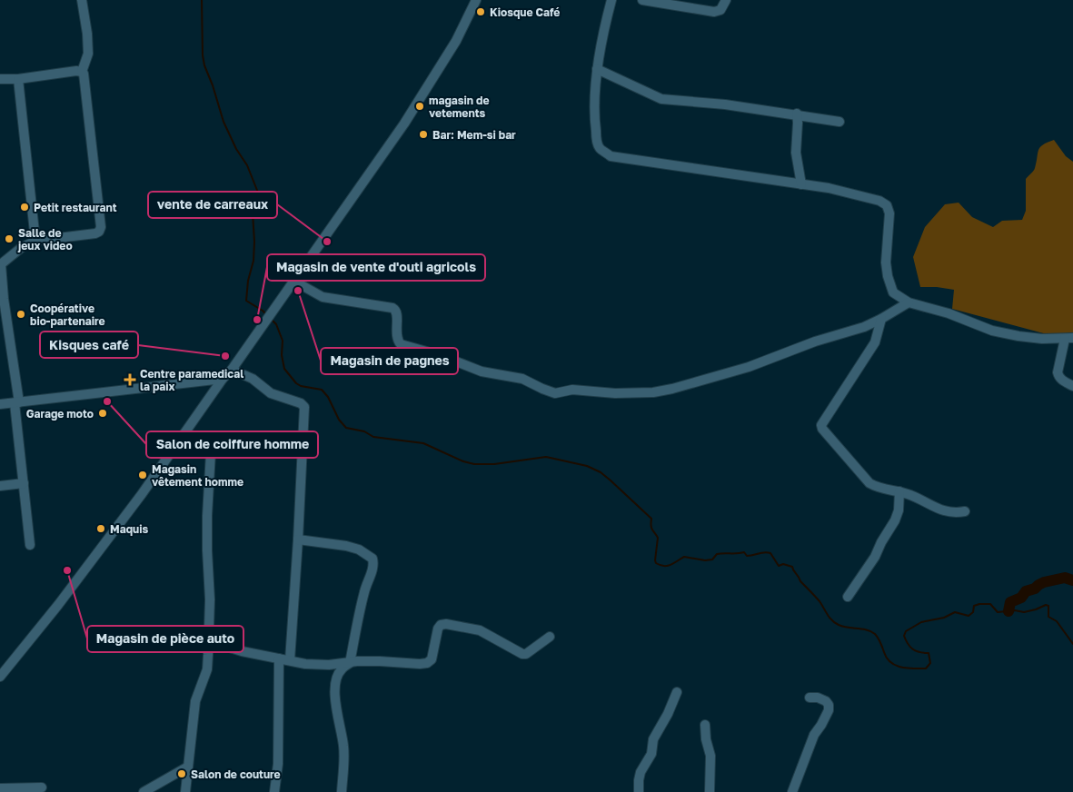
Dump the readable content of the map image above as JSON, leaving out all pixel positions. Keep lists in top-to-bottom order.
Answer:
{
  "places": {
    "other": [
      "Kiosque Café",
      "magasin de vetements",
      "Bar: Mem-si bar",
      "Petit restaurant",
      "Salle de jeux video",
      "vente de carreaux",
      "Magasin de pagnes",
      "Coopérative bio-partenaire",
      "Magasin de vente d'outi agricols",
      "Kisques café",
      "Salon de coiffure homme",
      "Garage moto",
      "Magasin vêtement homme",
      "Maquis",
      "Magasin de pièce auto",
      "Salon de couture"
    ],
    "health": ["Centre paramedical la paix"]
  }
}
